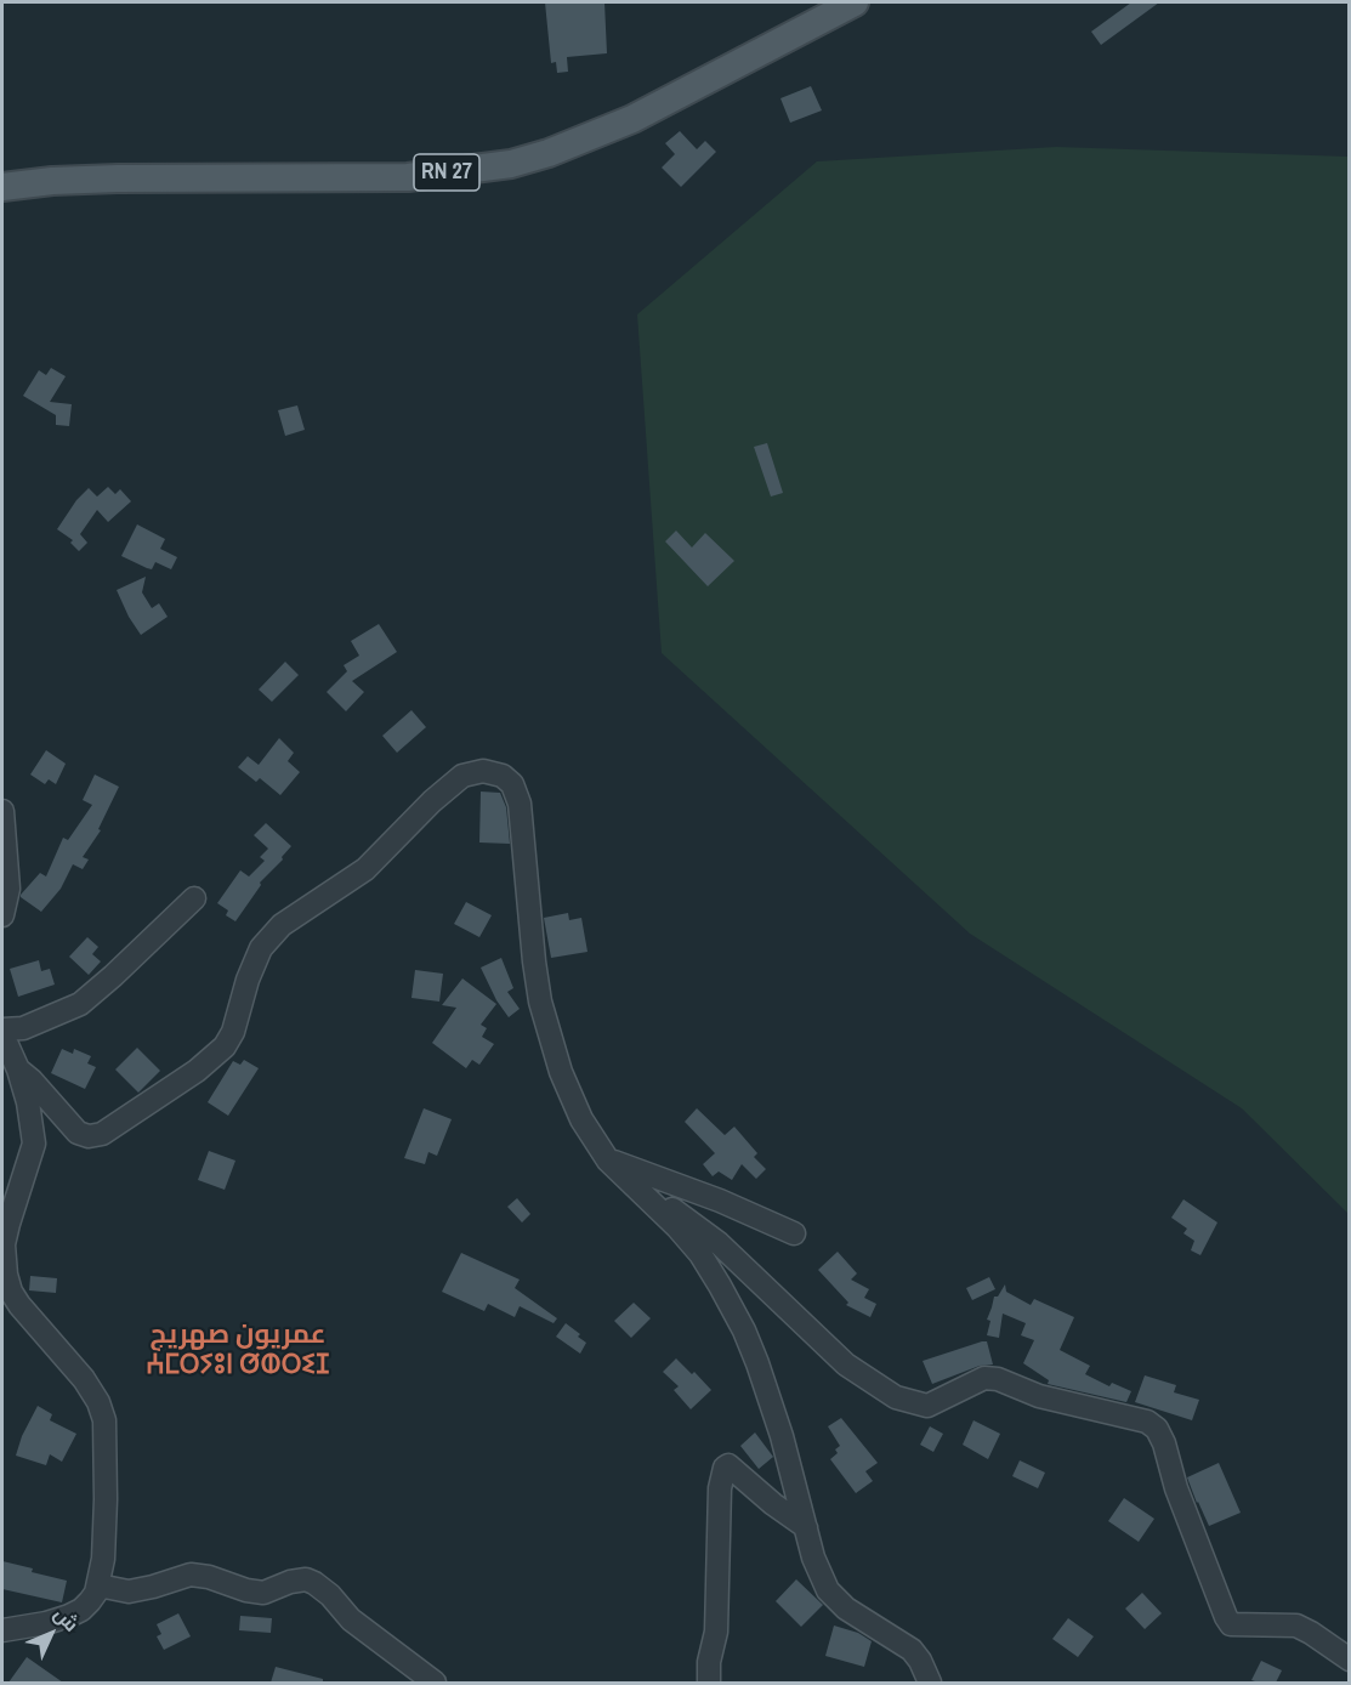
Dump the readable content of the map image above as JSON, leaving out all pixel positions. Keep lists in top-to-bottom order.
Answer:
{
  "streets": {
    "main road": ["RN 27"]
  },
  "districts": ["عمريون صهريج ⵄⵎⵔⵢⵓⵏ ⵚⵀⵔⵉⵊ"],
  "north": "top right"
}
